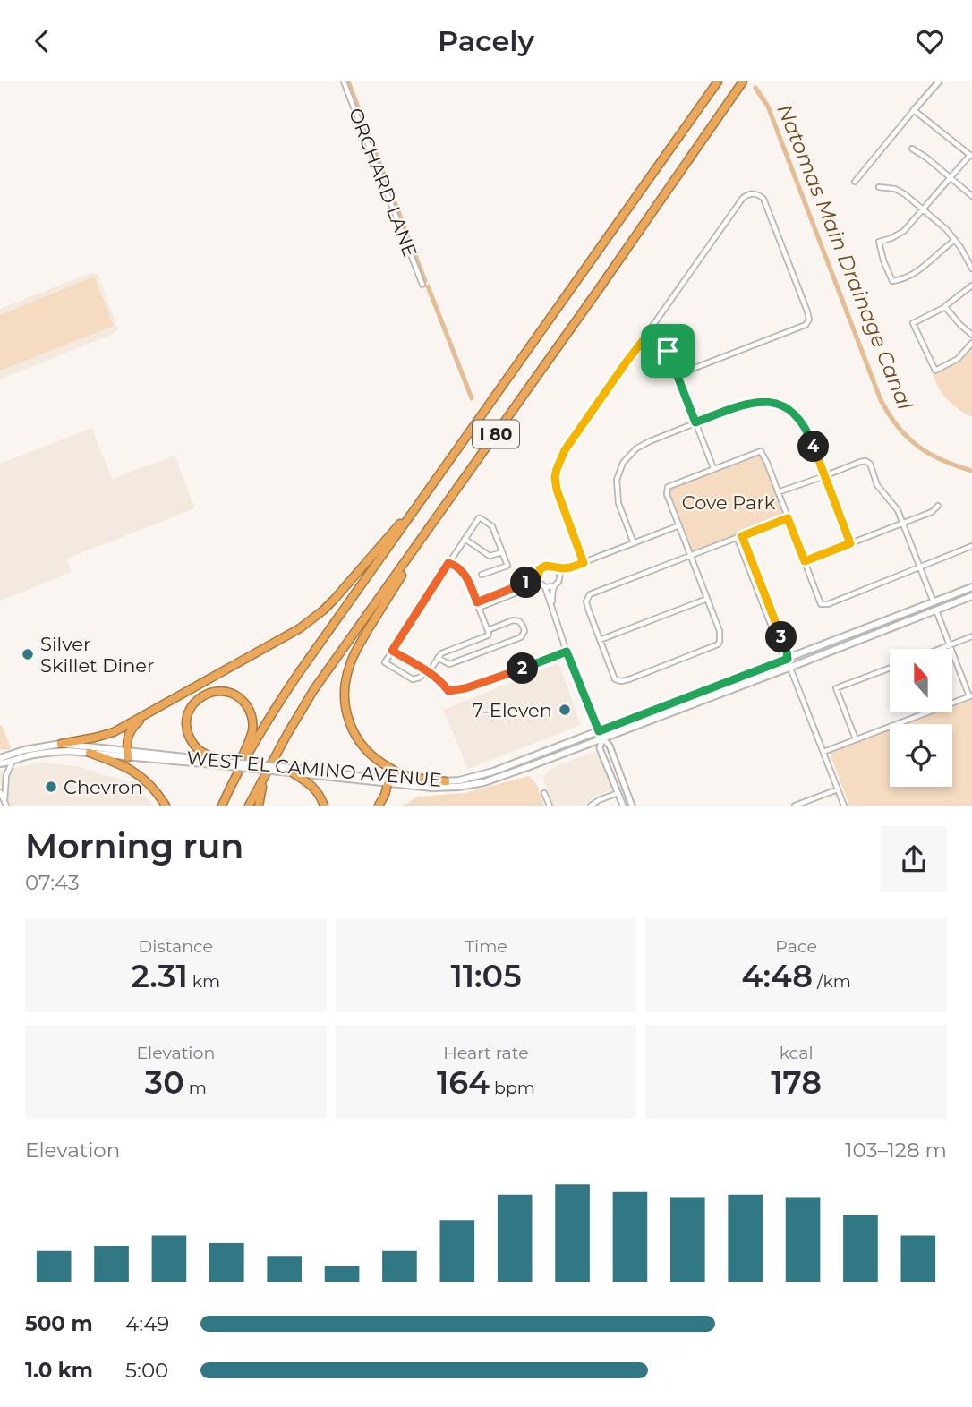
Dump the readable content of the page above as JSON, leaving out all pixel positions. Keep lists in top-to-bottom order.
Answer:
{
  "streets": {
    "highway": ["I 80"],
    "main road": ["WEST EL CAMINO AVENUE"],
    "street": ["ORCHARD LANE"]
  },
  "water": ["Natomas Main Drainage Canal"],
  "parks": ["Cove Park"],
  "places": ["Silver Skillet Diner", "7-Eleven", "Chevron"],
  "north": "top",
  "page": {
    "header": "Pacely",
    "pins": [
      "4",
      "1",
      "3",
      "2"
    ],
    "heading": ["Morning run", "07:43"],
    "stats": [
      ["Distance", "2.31 km"],
      ["Time", "11:05"],
      ["Pace", "4:48 /km"],
      ["Elevation", "30 m"],
      ["Heart rate", "164 bpm"],
      ["kcal", "178"]
    ],
    "chart": ["Elevation", "103–128 m"],
    "list": [
      {
        "name": "500 m",
        "note": "4:49"
      },
      {
        "name": "1.0 km",
        "note": "5:00"
      }
    ]
  }
}
